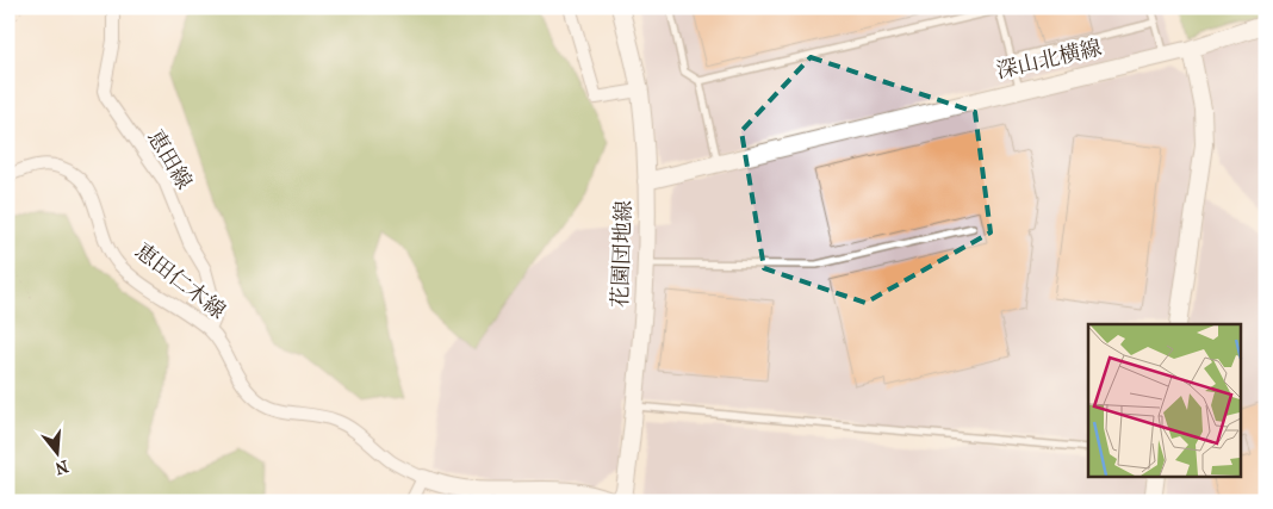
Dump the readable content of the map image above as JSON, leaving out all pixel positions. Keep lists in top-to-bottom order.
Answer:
{
  "streets": {
    "street": [
      "深山北横線",
      "恵田線",
      "花園団地線",
      "恵田仁木線"
    ]
  },
  "crossings": [
    ["深山北横線", "花園団地線"],
    ["恵田線", "恵田仁木線"]
  ],
  "north": "bottom"
}
